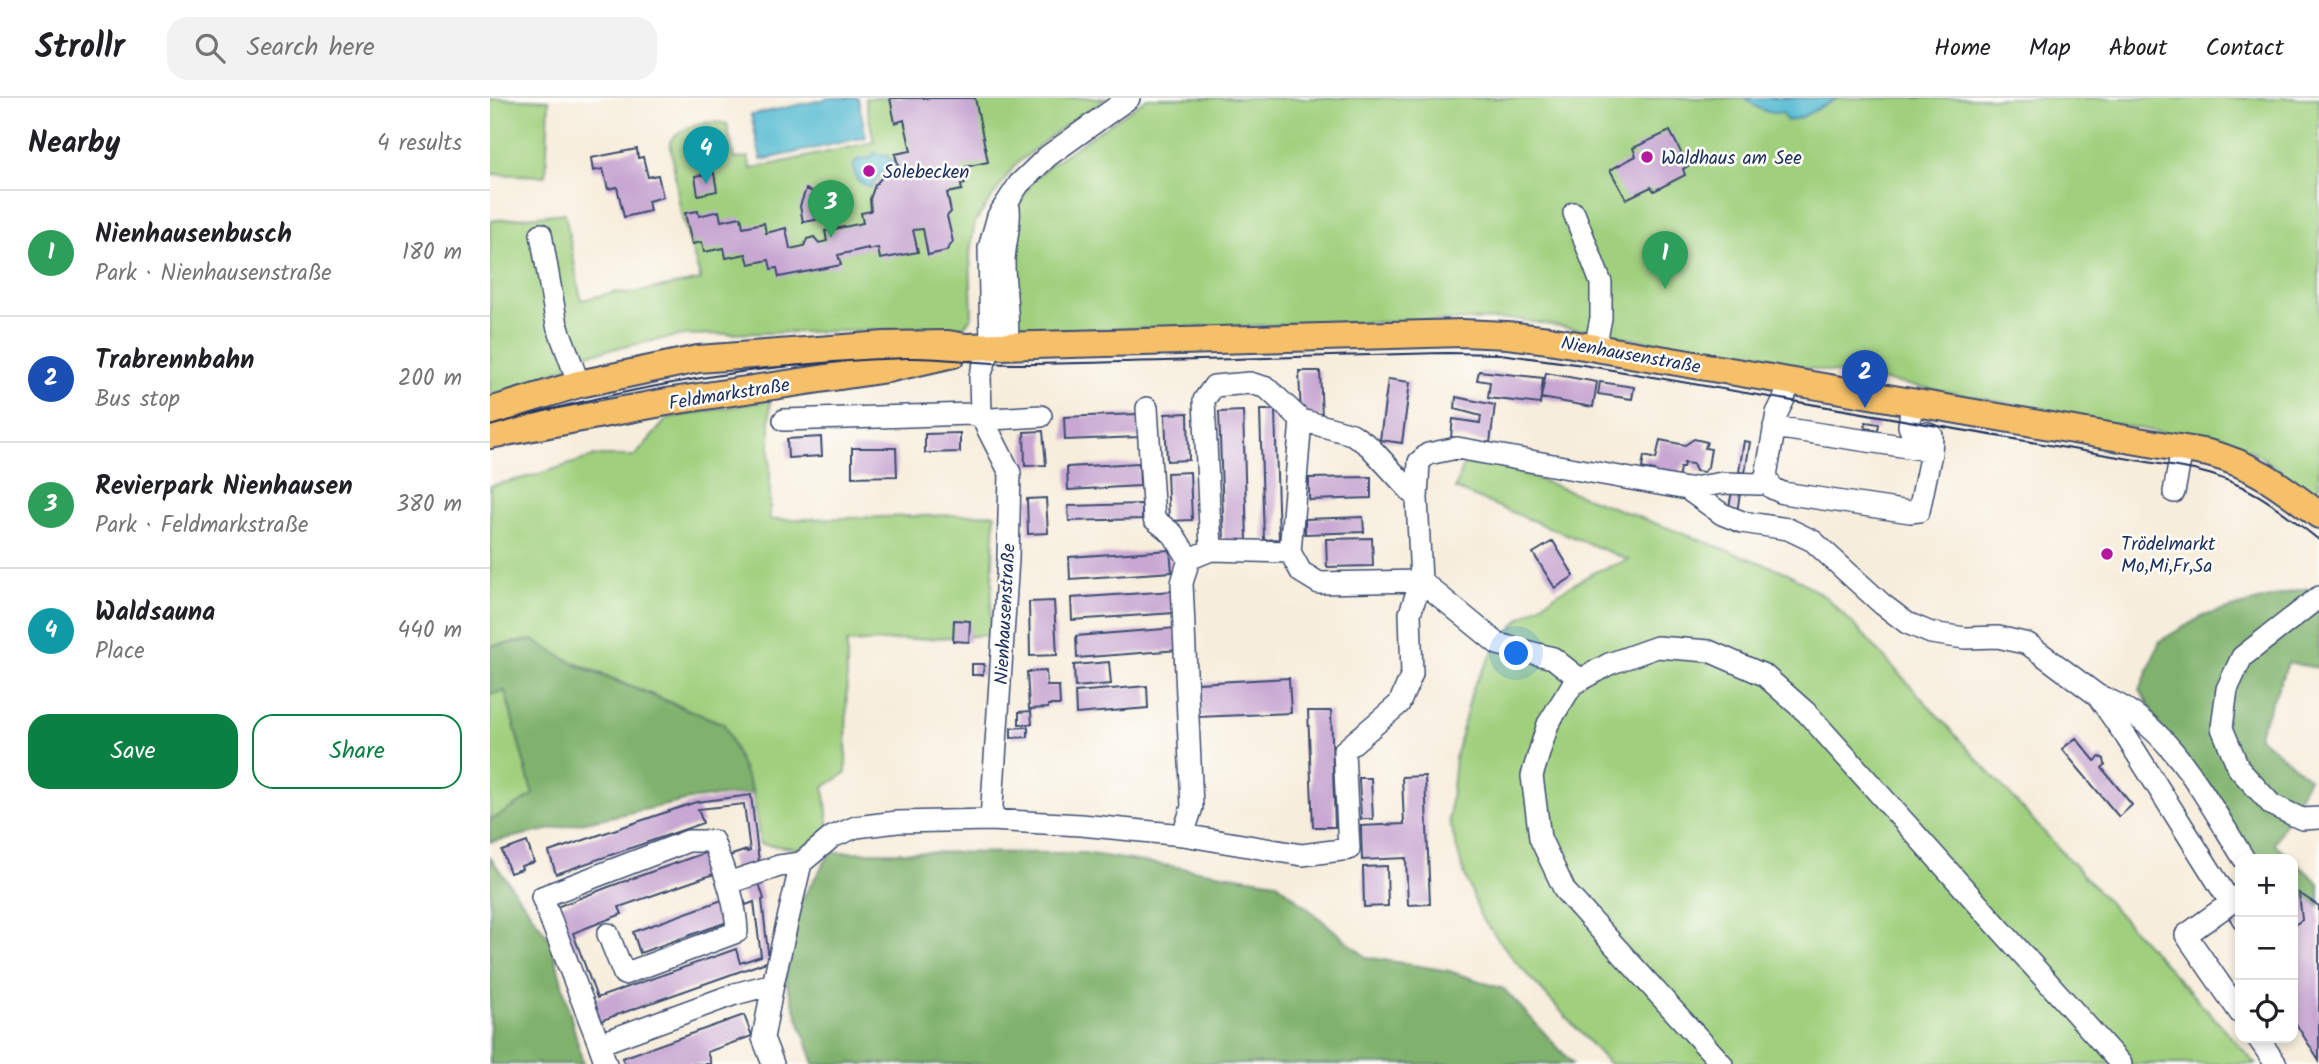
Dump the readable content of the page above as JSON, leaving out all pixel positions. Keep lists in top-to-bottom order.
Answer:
{
  "streets": {
    "main road": ["Nienhausenstraße", "Feldmarkstraße"]
  },
  "crossings": [
    ["Nienhausenstraße", "Feldmarkstraße"]
  ],
  "places": ["Waldhaus am See", "Solebecken", "Trödelmarkt Mo,Mi,Fr,Sa"],
  "page": {
    "header": "Strollr",
    "search": "Search here",
    "nav": [
      "Home",
      "Map",
      "About",
      "Contact"
    ],
    "heading": ["Nearby", "4 results"],
    "pins": [
      "4",
      "3",
      "1",
      "2"
    ],
    "list": [
      {
        "mark": "1",
        "name": "Nienhausenbusch",
        "note": "Park · Nienhausenstraße",
        "value": "180 m"
      },
      {
        "mark": "2",
        "name": "Trabrennbahn",
        "note": "Bus stop",
        "value": "200 m"
      },
      {
        "mark": "3",
        "name": "Revierpark Nienhausen",
        "note": "Park · Feldmarkstraße",
        "value": "380 m"
      },
      {
        "mark": "4",
        "name": "Waldsauna",
        "note": "Place",
        "value": "440 m"
      }
    ],
    "buttons": ["Save", "Share"],
    "map_buttons": ["+", "−"]
  }
}
